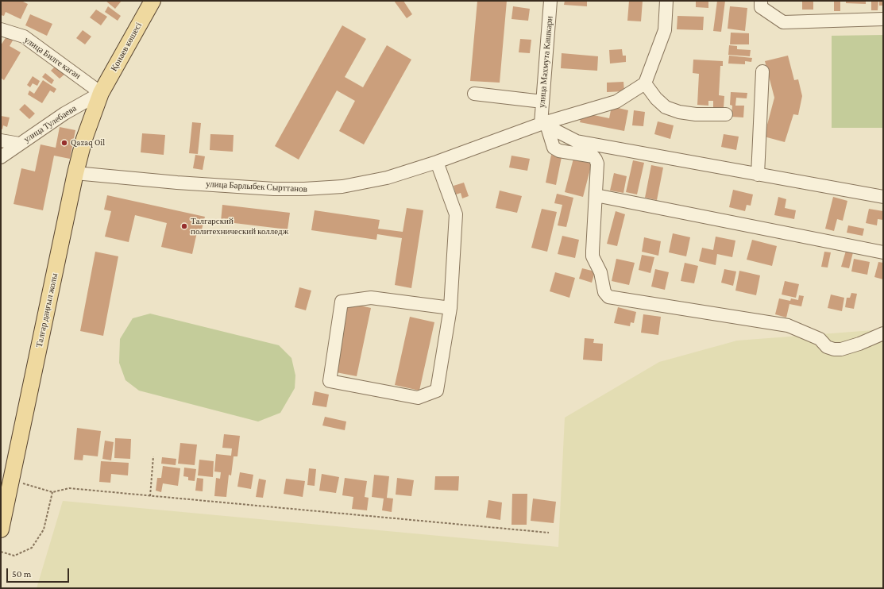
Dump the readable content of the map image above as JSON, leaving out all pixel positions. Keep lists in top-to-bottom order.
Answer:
{
  "streets": {
    "main road": ["Қонаев көшесі", "Талғар даңғыл жолы"],
    "street": [
      "улица Билге каган",
      "улица Махмута Кашкари",
      "улица Тулебаева",
      "улица Барлыбек Сырттанов"
    ]
  },
  "crossings": [
    ["Қонаев көшесі", "улица Билге каган"],
    ["Қонаев көшесі", "улица Тулебаева"],
    ["Қонаев көшесі", "Талғар даңғыл жолы"],
    ["улица Билге каган", "улица Тулебаева"],
    ["улица Билге каган", "Талғар даңғыл жолы"],
    ["улица Махмута Кашкари", "улица Барлыбек Сырттанов"],
    ["улица Тулебаева", "Талғар даңғыл жолы"],
    ["улица Барлыбек Сырттанов", "Талғар даңғыл жолы"]
  ],
  "places": ["Qazaq Oil", "Талгарский политехнический колледж"],
  "scale_bar": "50 m"
}
